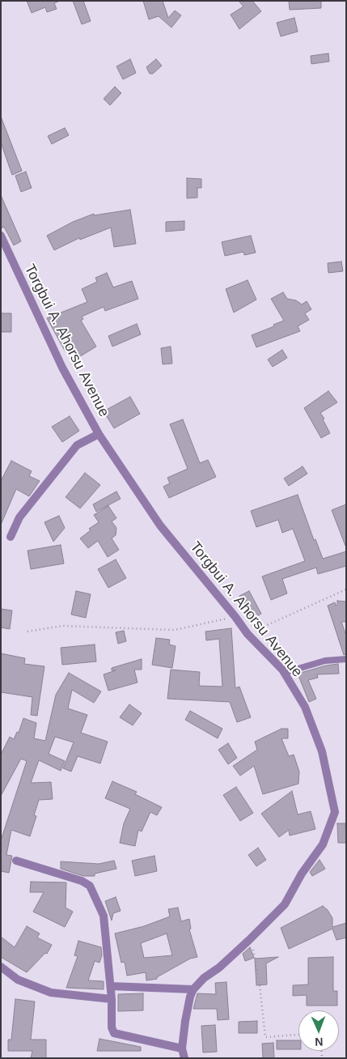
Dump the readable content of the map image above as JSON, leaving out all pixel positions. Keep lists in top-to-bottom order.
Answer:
{
  "streets": {
    "street": ["Torgbui A. Ahorsu Avenue"]
  },
  "north": "bottom"
}
